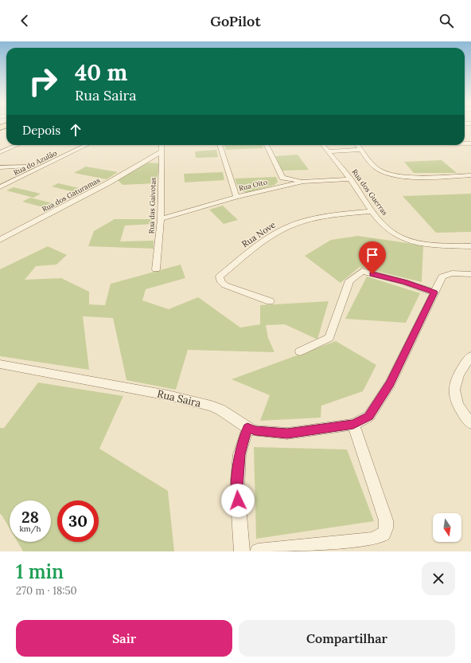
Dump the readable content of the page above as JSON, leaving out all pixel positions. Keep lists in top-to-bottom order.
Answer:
{
  "streets": {
    "street": [
      "Rua do Azulão",
      "Rua Oito",
      "Rua dos Guerras",
      "Rua dos Gaturamas",
      "Rua das Gaivotas",
      "Rua Nove",
      "Rua Saira"
    ]
  },
  "crossings": [
    ["Rua Oito", "Rua dos Guerras"],
    ["Rua Oito", "Rua das Gaivotas"],
    ["Rua dos Guerras", "Rua Nove"],
    ["Rua dos Gaturamas", "Rua das Gaivotas"]
  ],
  "north": "bottom",
  "page": {
    "header": "GoPilot",
    "turn": ["40 m", "Rua Saira"],
    "then": "Depois",
    "speed": "28 km/h",
    "limit": "30",
    "heading": ["1 min", "270 m · 18:50"],
    "buttons": ["Sair", "Compartilhar"]
  }
}
